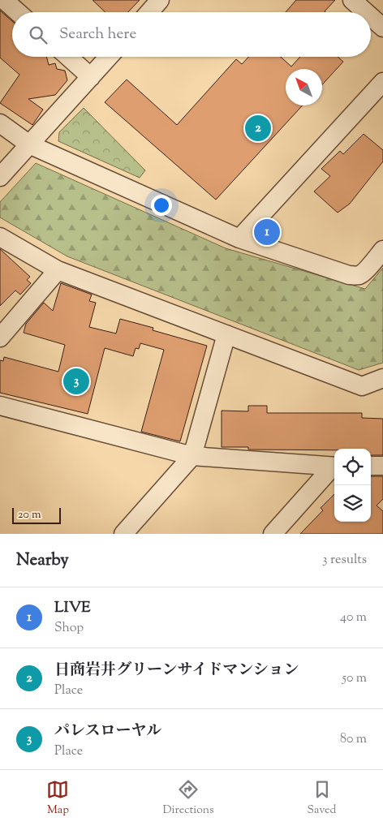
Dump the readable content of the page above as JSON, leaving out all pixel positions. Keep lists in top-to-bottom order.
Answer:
{
  "scale_bar": "20 m",
  "north": "top left",
  "page": {
    "search": "Search here",
    "pins": ["2", "1", "3"],
    "scale": "20 m",
    "heading": ["Nearby", "3 results"],
    "list": [
      {
        "mark": "1",
        "name": "LIVE",
        "note": "Shop",
        "value": "40 m"
      },
      {
        "mark": "2",
        "name": "日商岩井グリーンサイドマンション",
        "note": "Place",
        "value": "50 m"
      },
      {
        "mark": "3",
        "name": "パレスローヤル",
        "note": "Place",
        "value": "80 m"
      }
    ],
    "nav": ["Map", "Directions", "Saved"]
  }
}
